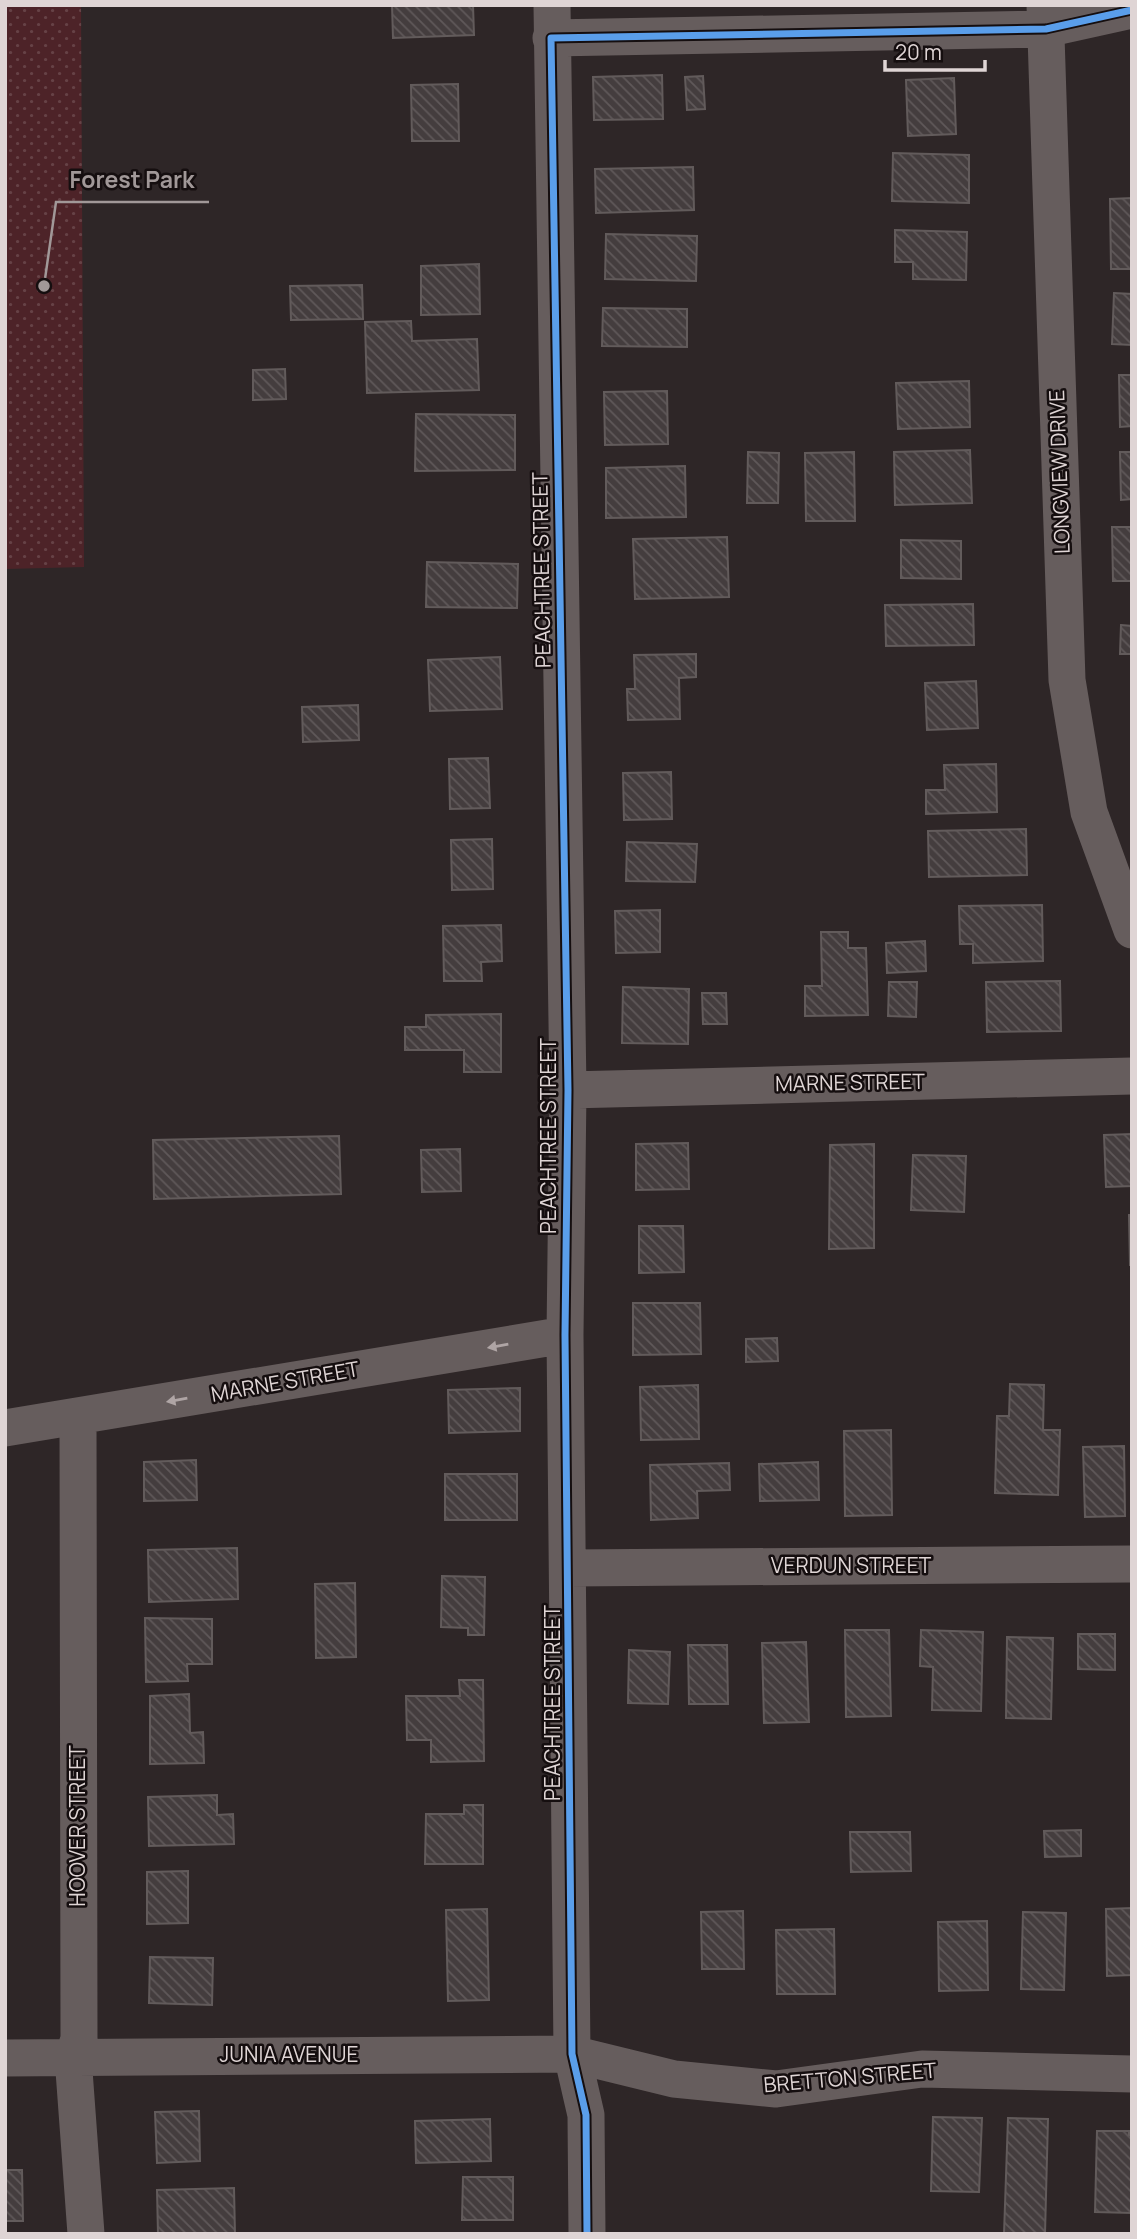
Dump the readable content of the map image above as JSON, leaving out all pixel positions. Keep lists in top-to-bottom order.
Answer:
{
  "streets": {
    "street": [
      "LONGVIEW DRIVE",
      "PEACHTREE STREET",
      "MARNE STREET",
      "VERDUN STREET",
      "HOOVER STREET",
      "JUNIA AVENUE",
      "BRETTON STREET"
    ]
  },
  "crossings": [
    ["PEACHTREE STREET", "MARNE STREET"],
    ["PEACHTREE STREET", "VERDUN STREET"],
    ["PEACHTREE STREET", "JUNIA AVENUE"],
    ["PEACHTREE STREET", "BRETTON STREET"],
    ["MARNE STREET", "HOOVER STREET"],
    ["HOOVER STREET", "JUNIA AVENUE"],
    ["JUNIA AVENUE", "BRETTON STREET"]
  ],
  "one_way": ["MARNE STREET"],
  "places": ["Forest Park"],
  "scale_bar": "20 m"
}
